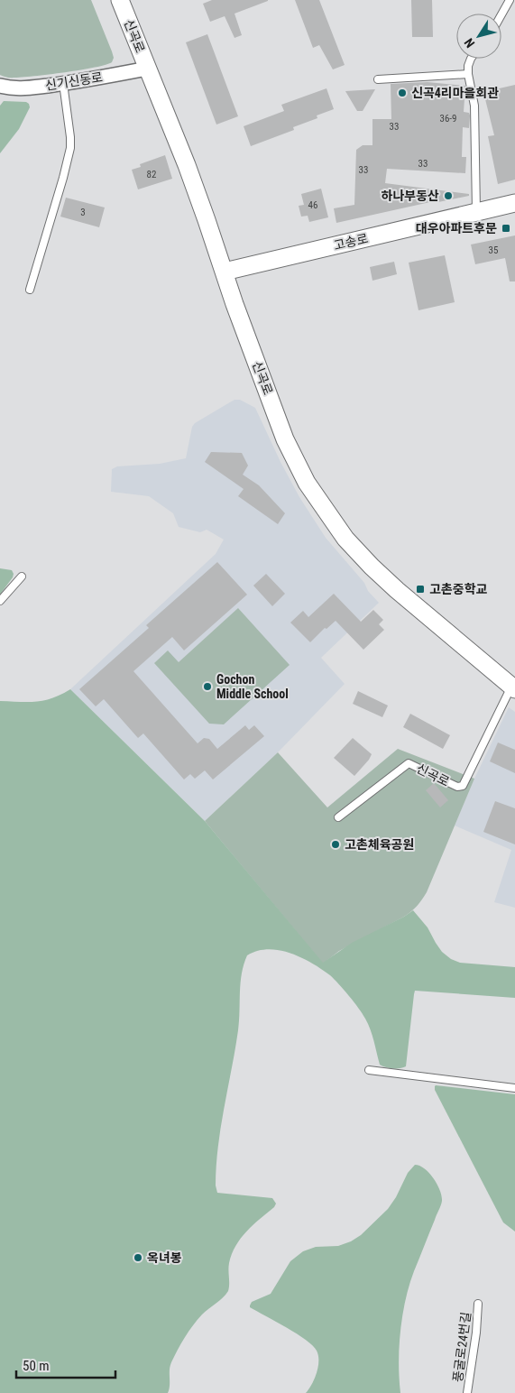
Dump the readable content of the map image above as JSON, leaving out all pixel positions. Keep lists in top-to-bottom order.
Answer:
{
  "streets": {
    "street": ["신곡로", "신기신동로", "고송로"],
    "lane": ["풍굴로24번길"]
  },
  "crossings": [
    ["신곡로", "신기신동로"],
    ["신곡로", "고송로"]
  ],
  "places": {
    "other": [
      "신곡4리마을회관",
      "하나부동산",
      "Gochon Middle School",
      "고촌체육공원",
      "옥녀봉"
    ],
    "transit": ["대우아파트후문", "고촌중학교"]
  },
  "house_numbers": [
    "36-9",
    "33",
    "33",
    "33",
    "82",
    "46",
    "3",
    "35"
  ],
  "scale_bar": "50 m",
  "north": "bottom left"
}
